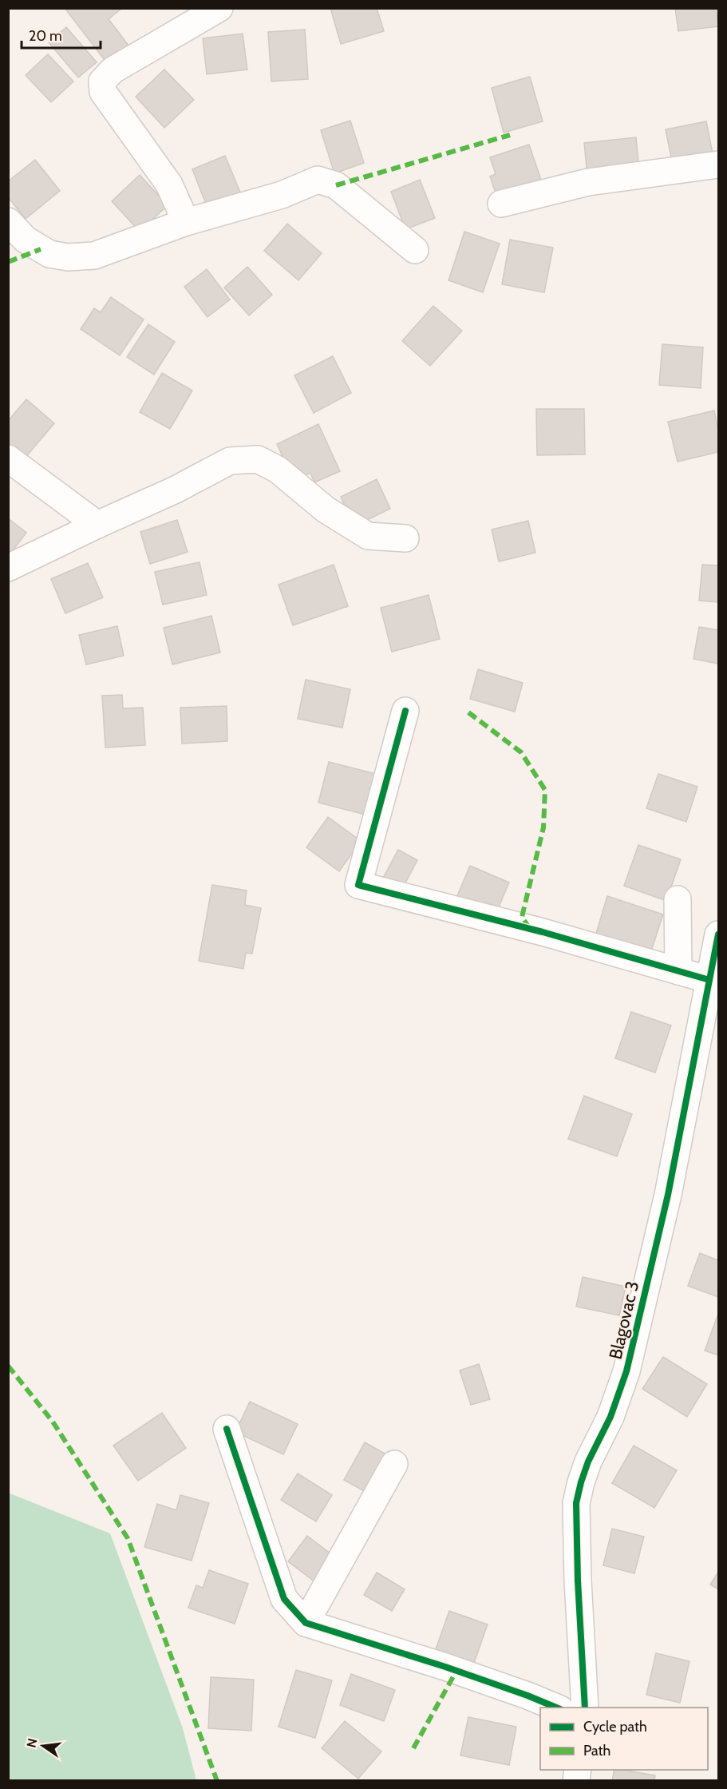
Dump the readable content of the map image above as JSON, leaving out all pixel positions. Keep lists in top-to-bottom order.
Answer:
{
  "streets": {
    "street": ["Blagovac 3"]
  },
  "legend": ["Cycle path", "Path"],
  "scale_bar": "20 m",
  "north": "left"
}
